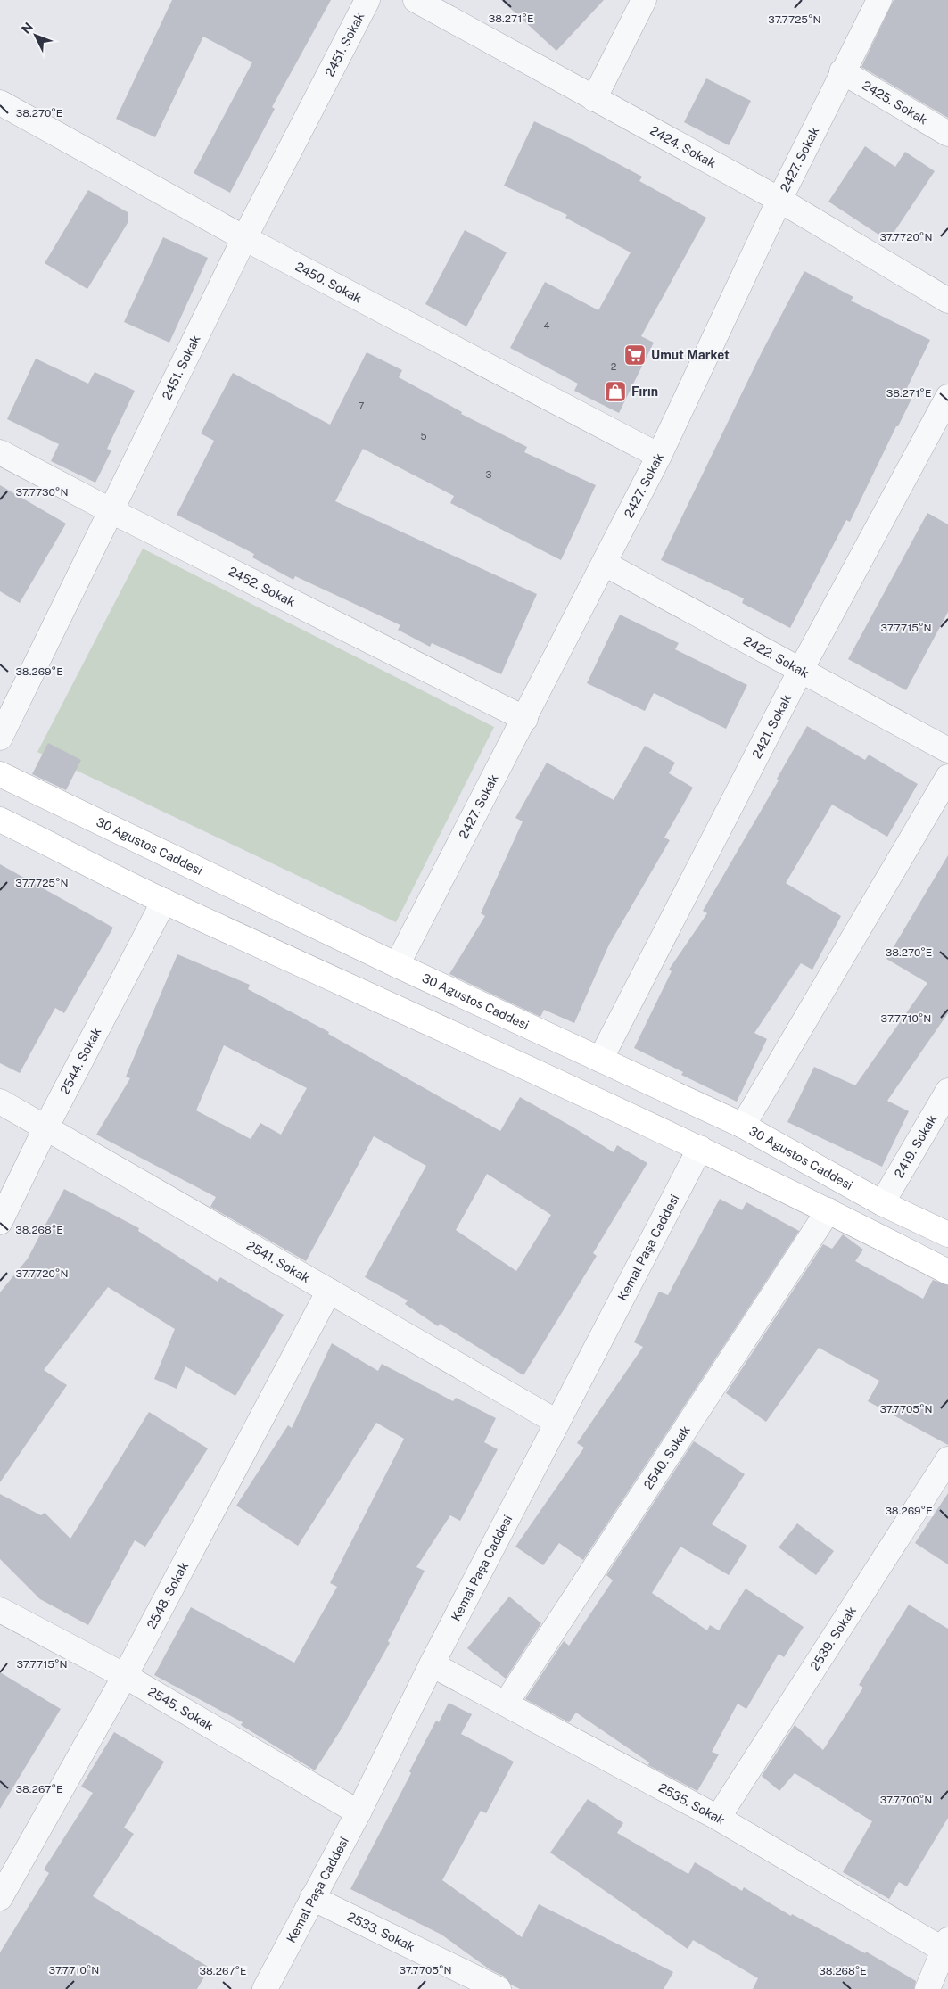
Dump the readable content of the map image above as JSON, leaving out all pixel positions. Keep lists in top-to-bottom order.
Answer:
{
  "streets": {
    "main road": ["30 Agustos Caddesi"],
    "street": [
      "2451. Sokak",
      "2425. Sokak",
      "2424. Sokak",
      "2427. Sokak",
      "2450. Sokak",
      "2452. Sokak",
      "2422. Sokak",
      "2421. Sokak",
      "2544. Sokak",
      "2419. Sokak",
      "Kemal Paşa Caddesi",
      "2541. Sokak",
      "2540. Sokak",
      "2548. Sokak",
      "2539. Sokak",
      "2545. Sokak",
      "2535. Sokak",
      "2533. Sokak"
    ]
  },
  "crossings": [
    ["2451. Sokak", "2450. Sokak"],
    ["2451. Sokak", "2452. Sokak"],
    ["2425. Sokak", "2427. Sokak"],
    ["2424. Sokak", "2427. Sokak"],
    ["2427. Sokak", "2450. Sokak"],
    ["2427. Sokak", "2452. Sokak"],
    ["2427. Sokak", "2422. Sokak"],
    ["2427. Sokak", "30 Agustos Caddesi"],
    ["2422. Sokak", "2421. Sokak"],
    ["2421. Sokak", "30 Agustos Caddesi"],
    ["30 Agustos Caddesi", "2419. Sokak"],
    ["2544. Sokak", "2541. Sokak"],
    ["Kemal Paşa Caddesi", "2541. Sokak"],
    ["Kemal Paşa Caddesi", "2545. Sokak"],
    ["Kemal Paşa Caddesi", "2535. Sokak"],
    ["Kemal Paşa Caddesi", "2533. Sokak"],
    ["2541. Sokak", "2548. Sokak"],
    ["2540. Sokak", "2535. Sokak"],
    ["2548. Sokak", "2545. Sokak"],
    ["2539. Sokak", "2535. Sokak"]
  ],
  "places": {
    "supermarket": ["Umut Market"],
    "shop": ["Fırın"]
  },
  "house_numbers": [
    "4",
    "2",
    "7",
    "5",
    "3"
  ],
  "north": "top left",
  "coordinates": [
    "38.271°E",
    "37.7725°N",
    "38.270°E",
    "37.7720°N",
    "37.7730°N",
    "37.7715°N",
    "38.269°E",
    "37.7710°N",
    "38.268°E",
    "37.7705°N",
    "38.267°E",
    "37.7700°N"
  ]
}
